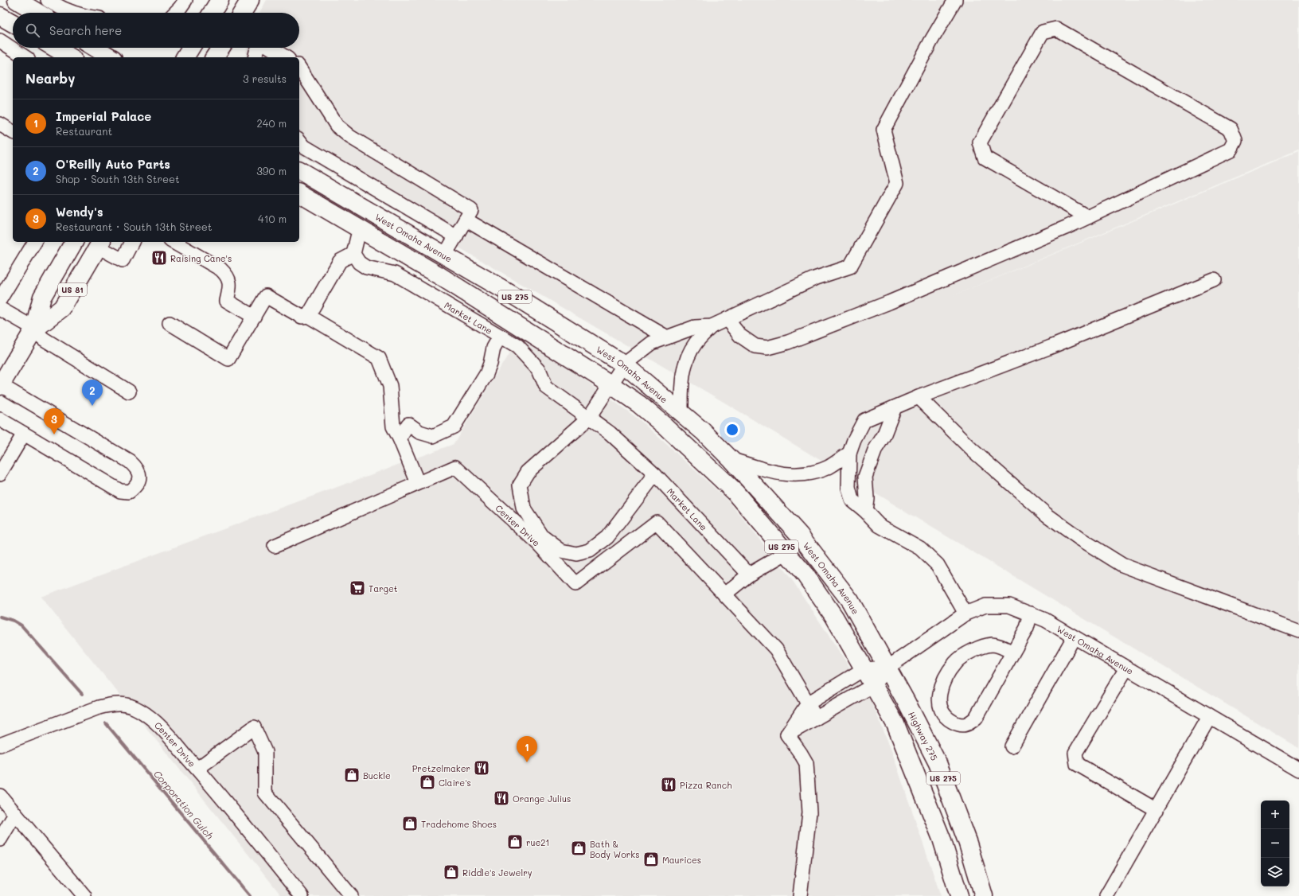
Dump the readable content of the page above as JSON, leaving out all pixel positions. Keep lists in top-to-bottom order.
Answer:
{
  "streets": {
    "highway": [
      "West Omaha Avenue",
      "US 81",
      "US 275",
      "Highway 275"
    ],
    "street": ["Market Lane", "Center Drive"]
  },
  "crossings": [
    ["West Omaha Avenue", "US 275"],
    ["West Omaha Avenue", "Highway 275"]
  ],
  "water": ["Corporation Gulch"],
  "places": {
    "restaurant": [
      "Raising Cane's",
      "Pretzelmaker",
      "Pizza Ranch",
      "Orange Julius"
    ],
    "supermarket": ["Target"],
    "shop": [
      "Buckle",
      "Claire's",
      "Tradehome Shoes",
      "rue21",
      "Bath & Body Works",
      "Maurices",
      "Riddle's Jewelry"
    ]
  },
  "page": {
    "search": "Search here",
    "heading": ["Nearby", "3 results"],
    "list": [
      {
        "mark": "1",
        "name": "Imperial Palace",
        "note": "Restaurant",
        "value": "240 m"
      },
      {
        "mark": "2",
        "name": "O'Reilly Auto Parts",
        "note": "Shop · South 13th Street",
        "value": "390 m"
      },
      {
        "mark": "3",
        "name": "Wendy's",
        "note": "Restaurant · South 13th Street",
        "value": "410 m"
      }
    ],
    "pins": ["2", "3", "1"],
    "map_buttons": ["+", "−"]
  }
}
